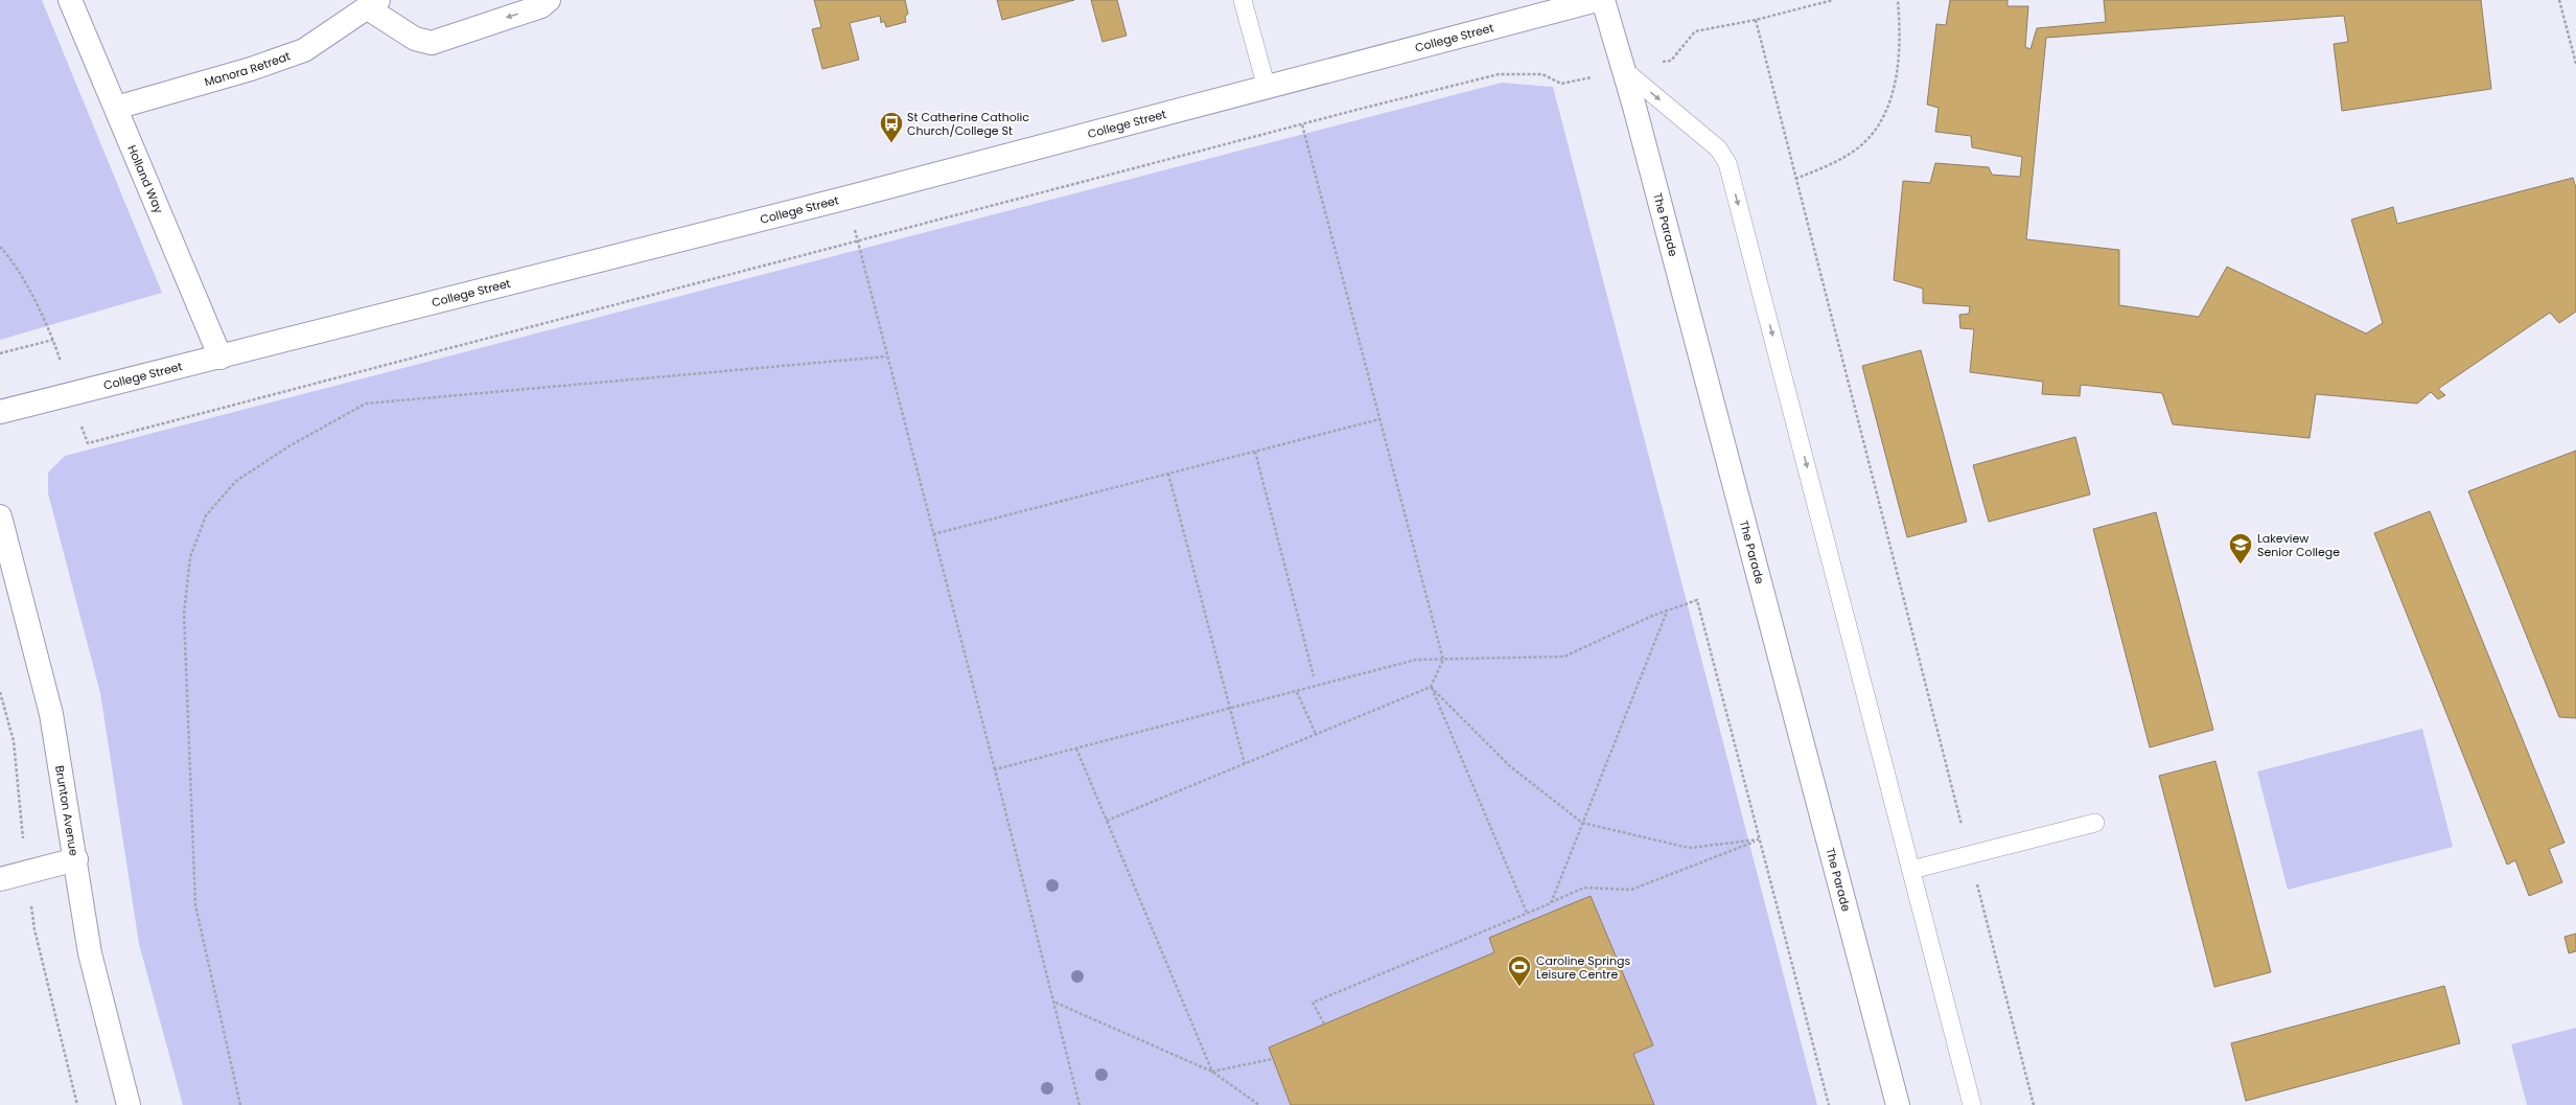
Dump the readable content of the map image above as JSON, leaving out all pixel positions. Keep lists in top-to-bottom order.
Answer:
{
  "streets": {
    "street": [
      "College Street",
      "Manora Retreat",
      "Holland Way",
      "The Parade",
      "Brunton Avenue"
    ]
  },
  "crossings": [
    ["College Street", "Holland Way"],
    ["Manora Retreat", "Holland Way"]
  ],
  "one_way": ["Manora Retreat"],
  "places": {
    "bus stop": ["St Catherine Catholic Church/College St"],
    "school or university": ["Lakeview Senior College"],
    "sports": ["Caroline Springs Leisure Centre"]
  }
}
